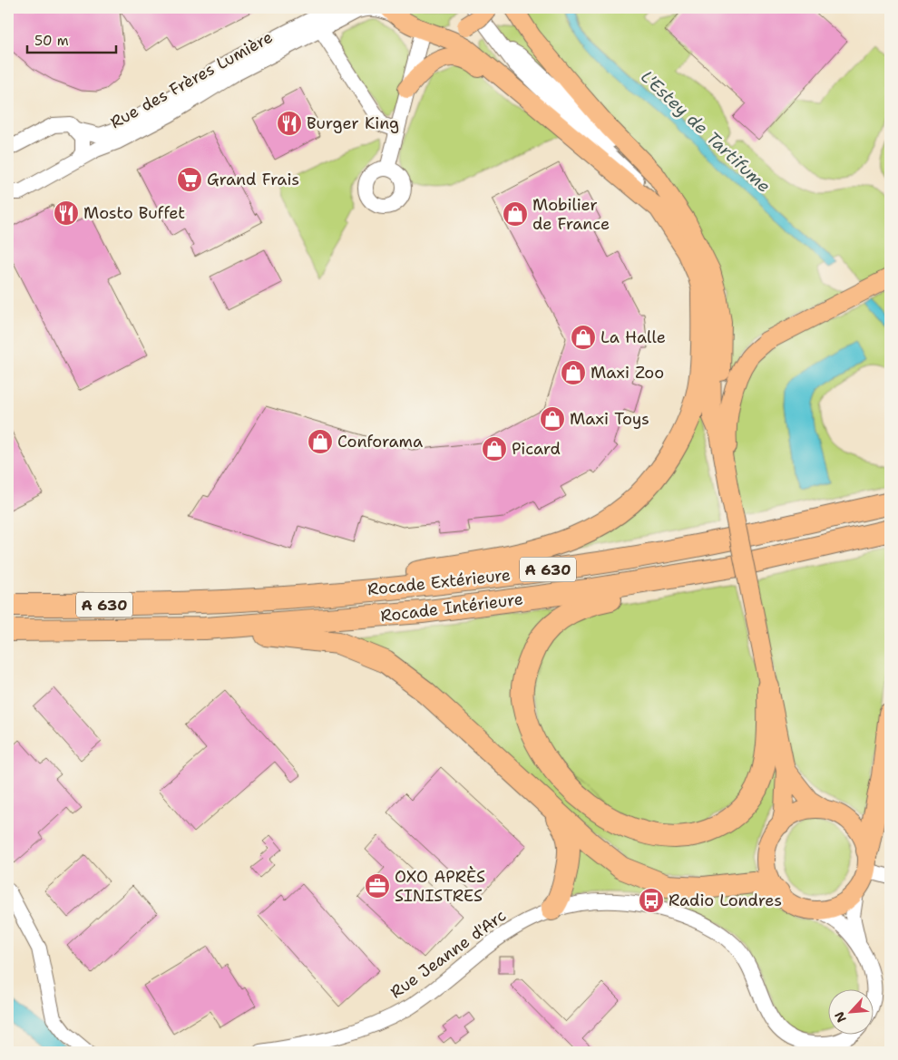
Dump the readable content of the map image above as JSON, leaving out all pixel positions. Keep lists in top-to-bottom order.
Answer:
{
  "streets": {
    "highway": ["A 630", "Rocade Extérieure", "Rocade Intérieure"],
    "street": ["Rue des Frères Lumière", "Rue Jeanne d'Arc"]
  },
  "water": ["L'Estey de Tartifume"],
  "places": {
    "restaurant": ["Burger King", "Mosto Buffet"],
    "supermarket": ["Grand Frais"],
    "shop": [
      "Mobilier de France",
      "La Halle",
      "Maxi Zoo",
      "Maxi Toys",
      "Conforama",
      "Picard"
    ],
    "office": ["OXO APRÈS SINISTRES"],
    "bus stop": ["Radio Londres"]
  },
  "scale_bar": "50 m",
  "north": "bottom left"
}
